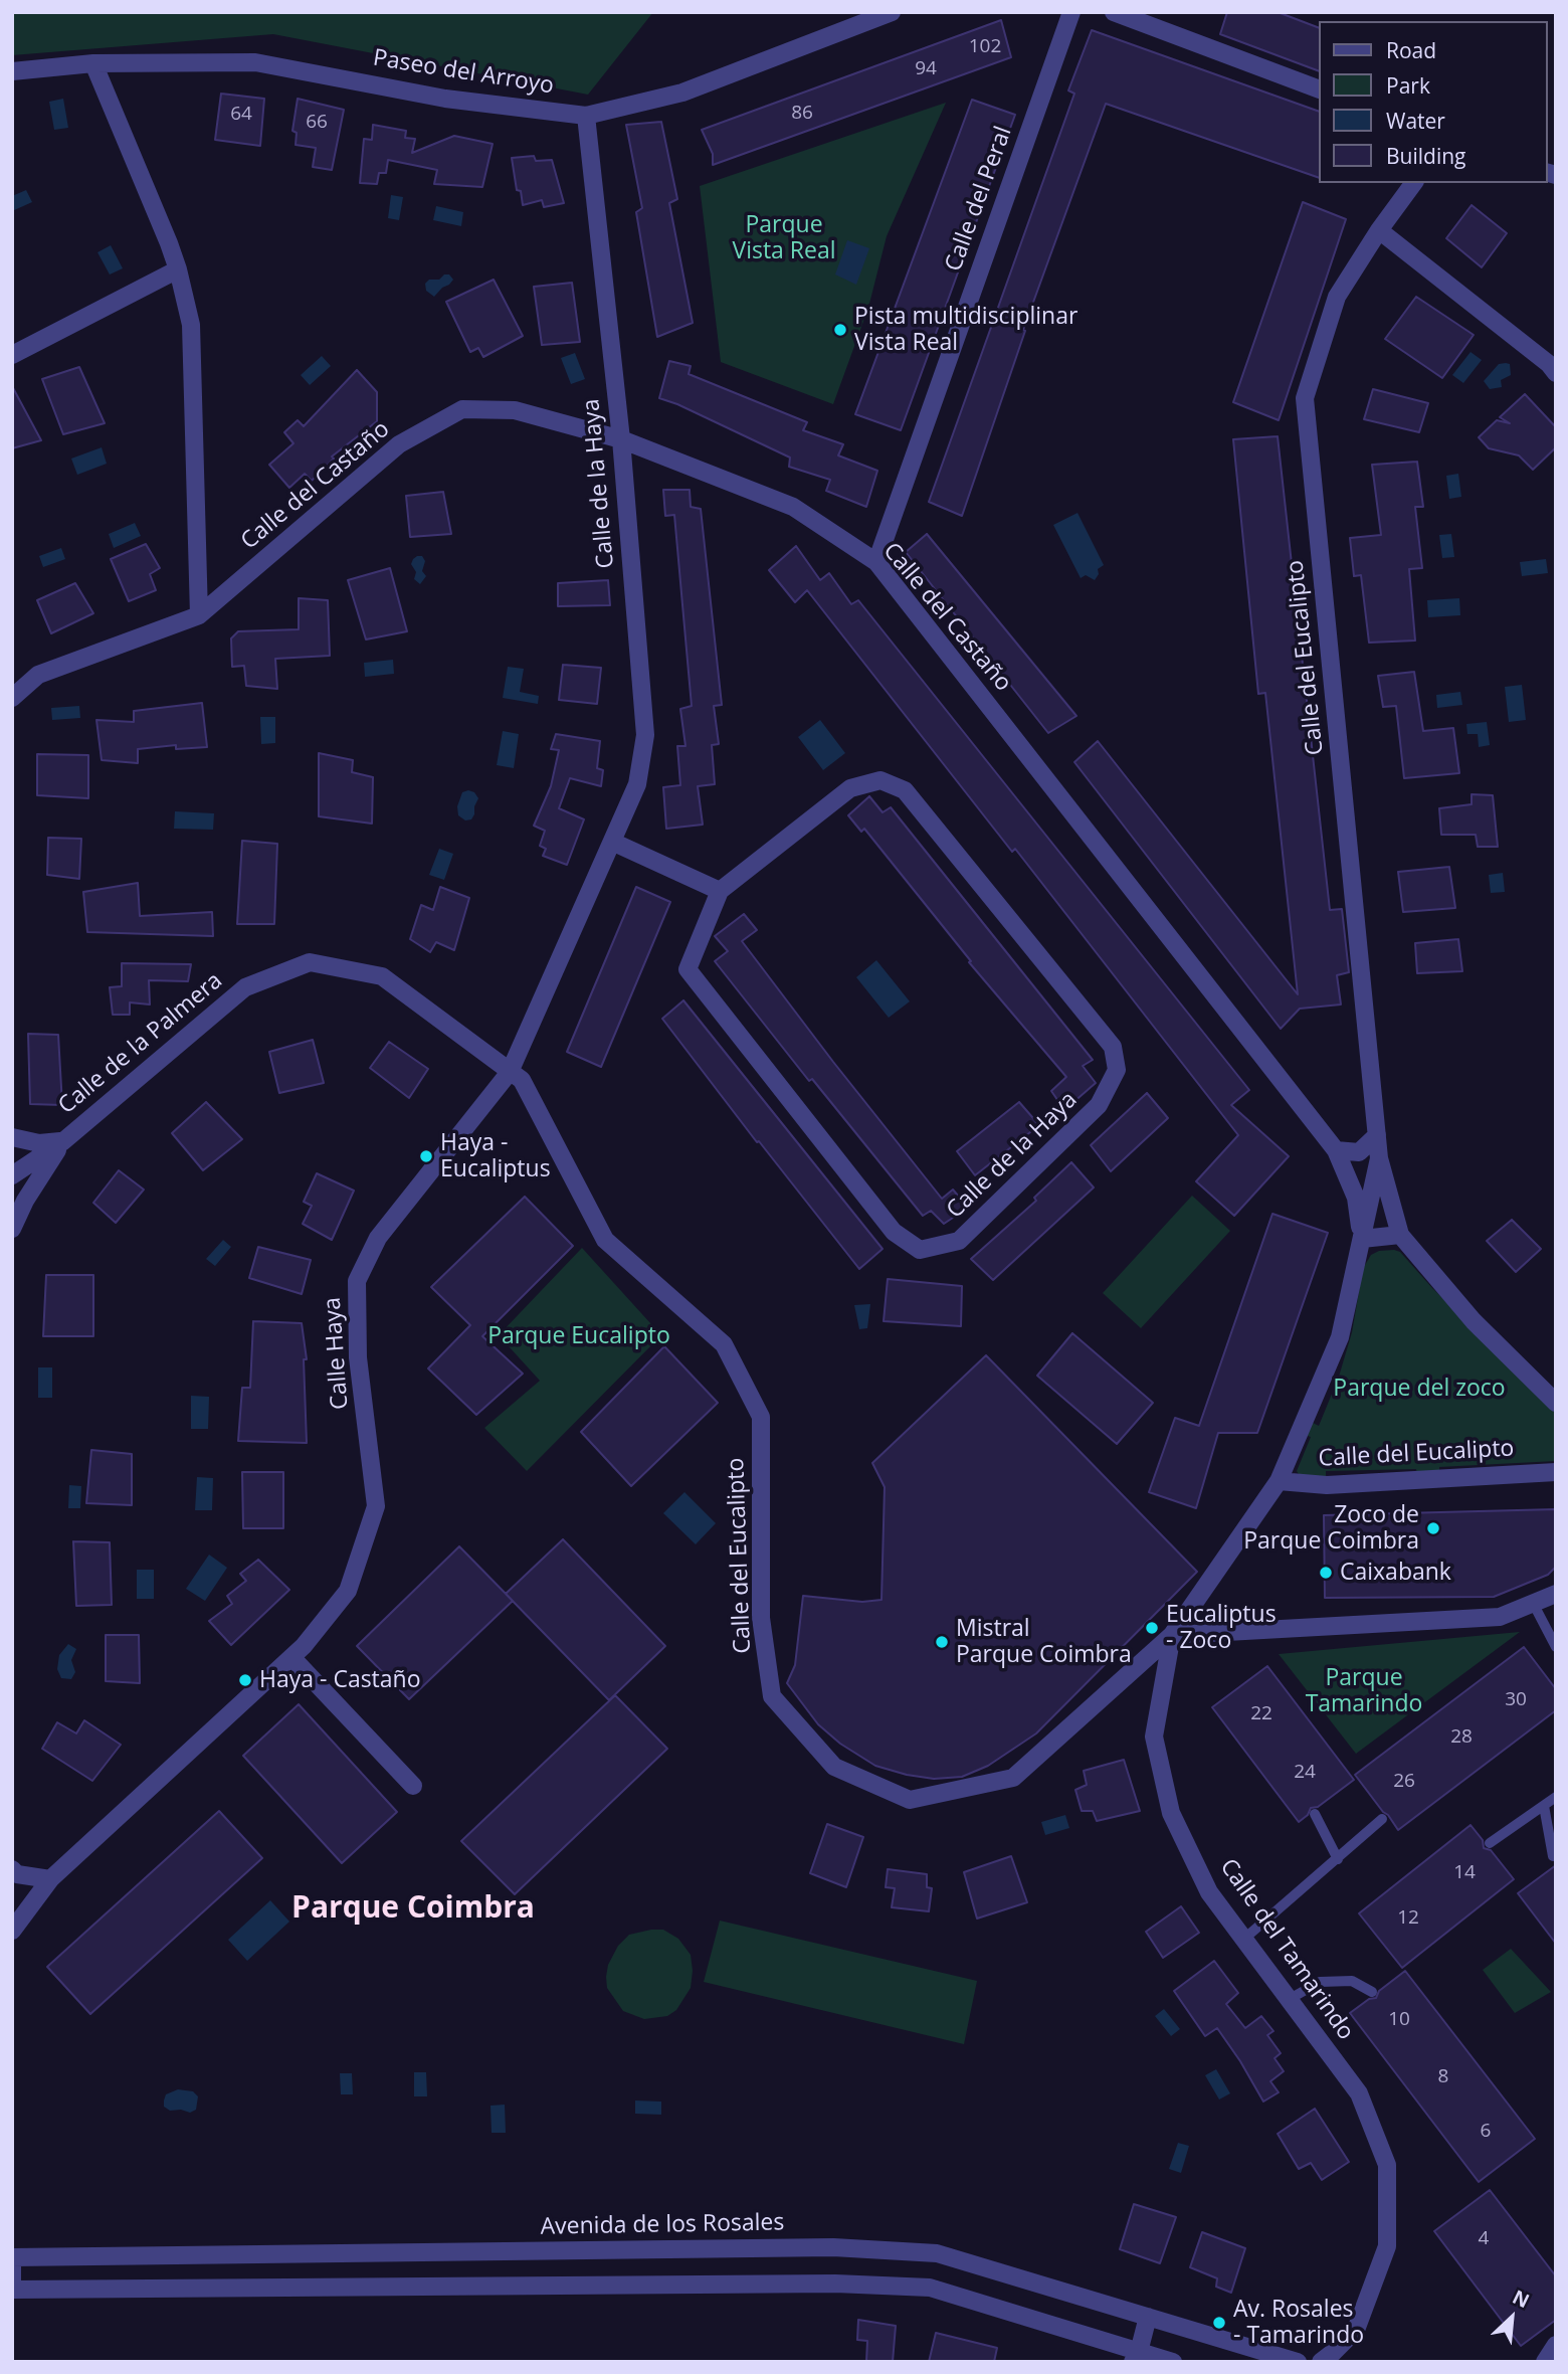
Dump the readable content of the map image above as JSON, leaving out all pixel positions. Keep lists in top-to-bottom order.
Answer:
{
  "streets": {
    "street": [
      "Paseo del Arroyo",
      "Calle del Peral",
      "Calle de la Haya",
      "Calle del Castaño",
      "Calle del Eucalipto",
      "Calle de la Palmera",
      "Calle Haya",
      "Calle del Tamarindo",
      "Avenida de los Rosales"
    ]
  },
  "crossings": [
    ["Paseo del Arroyo", "Calle de la Haya"],
    ["Calle del Peral", "Calle del Castaño"],
    ["Calle de la Haya", "Calle del Castaño"],
    ["Calle de la Haya", "Calle del Eucalipto"],
    ["Calle de la Haya", "Calle de la Palmera"],
    ["Calle de la Haya", "Calle Haya"],
    ["Calle del Castaño", "Calle del Eucalipto"],
    ["Calle del Eucalipto", "Calle de la Palmera"],
    ["Calle del Eucalipto", "Calle Haya"],
    ["Calle del Eucalipto", "Calle del Tamarindo"],
    ["Calle de la Palmera", "Calle Haya"]
  ],
  "districts": ["Parque Coimbra"],
  "parks": [
    "Parque Vista Real",
    "Parque Eucalipto",
    "Parque del zoco",
    "Parque Tamarindo"
  ],
  "places": [
    "Pista multidisciplinar Vista Real",
    "Haya - Eucaliptus",
    "Zoco de Parque Coimbra",
    "Caixabank",
    "Eucaliptus - Zoco",
    "Mistral Parque Coimbra",
    "Haya - Castaño",
    "Av. Rosales - Tamarindo"
  ],
  "house_numbers": [
    "102",
    "94",
    "86",
    "64",
    "66",
    "30",
    "22",
    "28",
    "24",
    "26",
    "14",
    "12",
    "10",
    "8",
    "6",
    "4"
  ],
  "legend": [
    "Road",
    "Park",
    "Water",
    "Building"
  ],
  "north": "top right"
}
